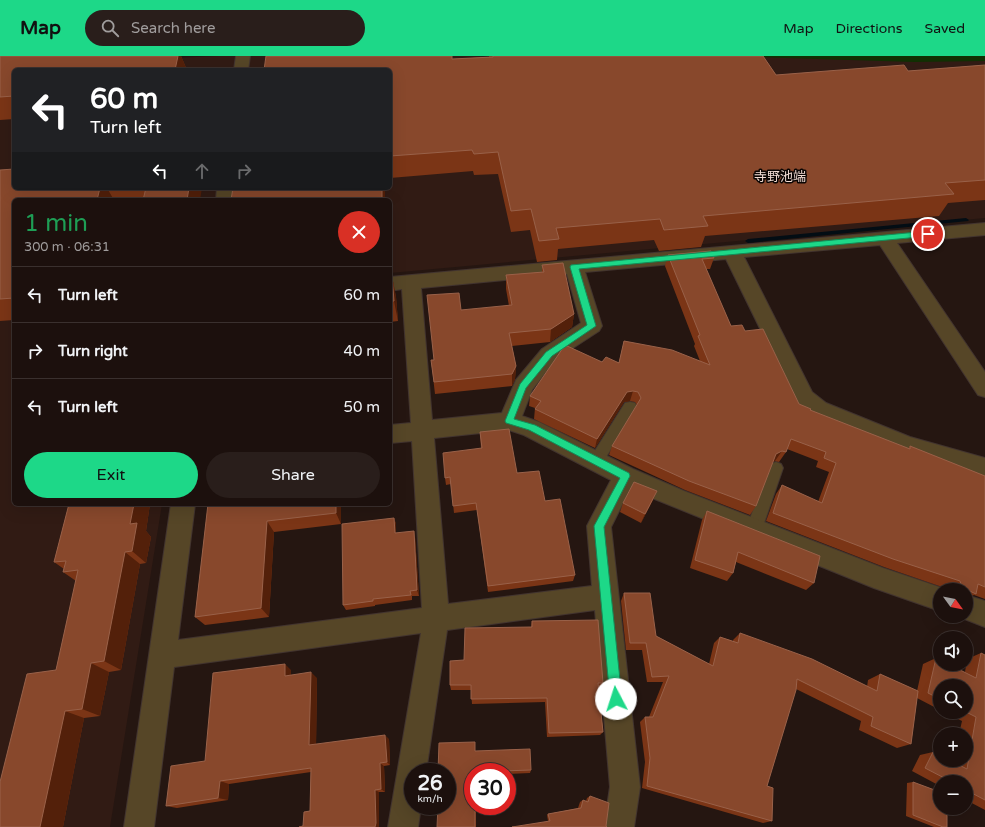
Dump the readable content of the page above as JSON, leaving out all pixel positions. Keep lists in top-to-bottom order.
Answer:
{
  "districts": ["寺野池端"],
  "north": "bottom right",
  "page": {
    "header": "Map",
    "search": "Search here",
    "nav": ["Map", "Directions", "Saved"],
    "turn": ["60 m", "Turn left"],
    "heading": ["1 min", "300 m · 06:31"],
    "list": [
      {
        "name": "Turn left",
        "value": "60 m"
      },
      {
        "name": "Turn right",
        "value": "40 m"
      },
      {
        "name": "Turn left",
        "value": "50 m"
      }
    ],
    "buttons": ["Exit", "Share"],
    "map_buttons": ["+", "−"],
    "speed": "26 km/h",
    "limit": "30"
  }
}
